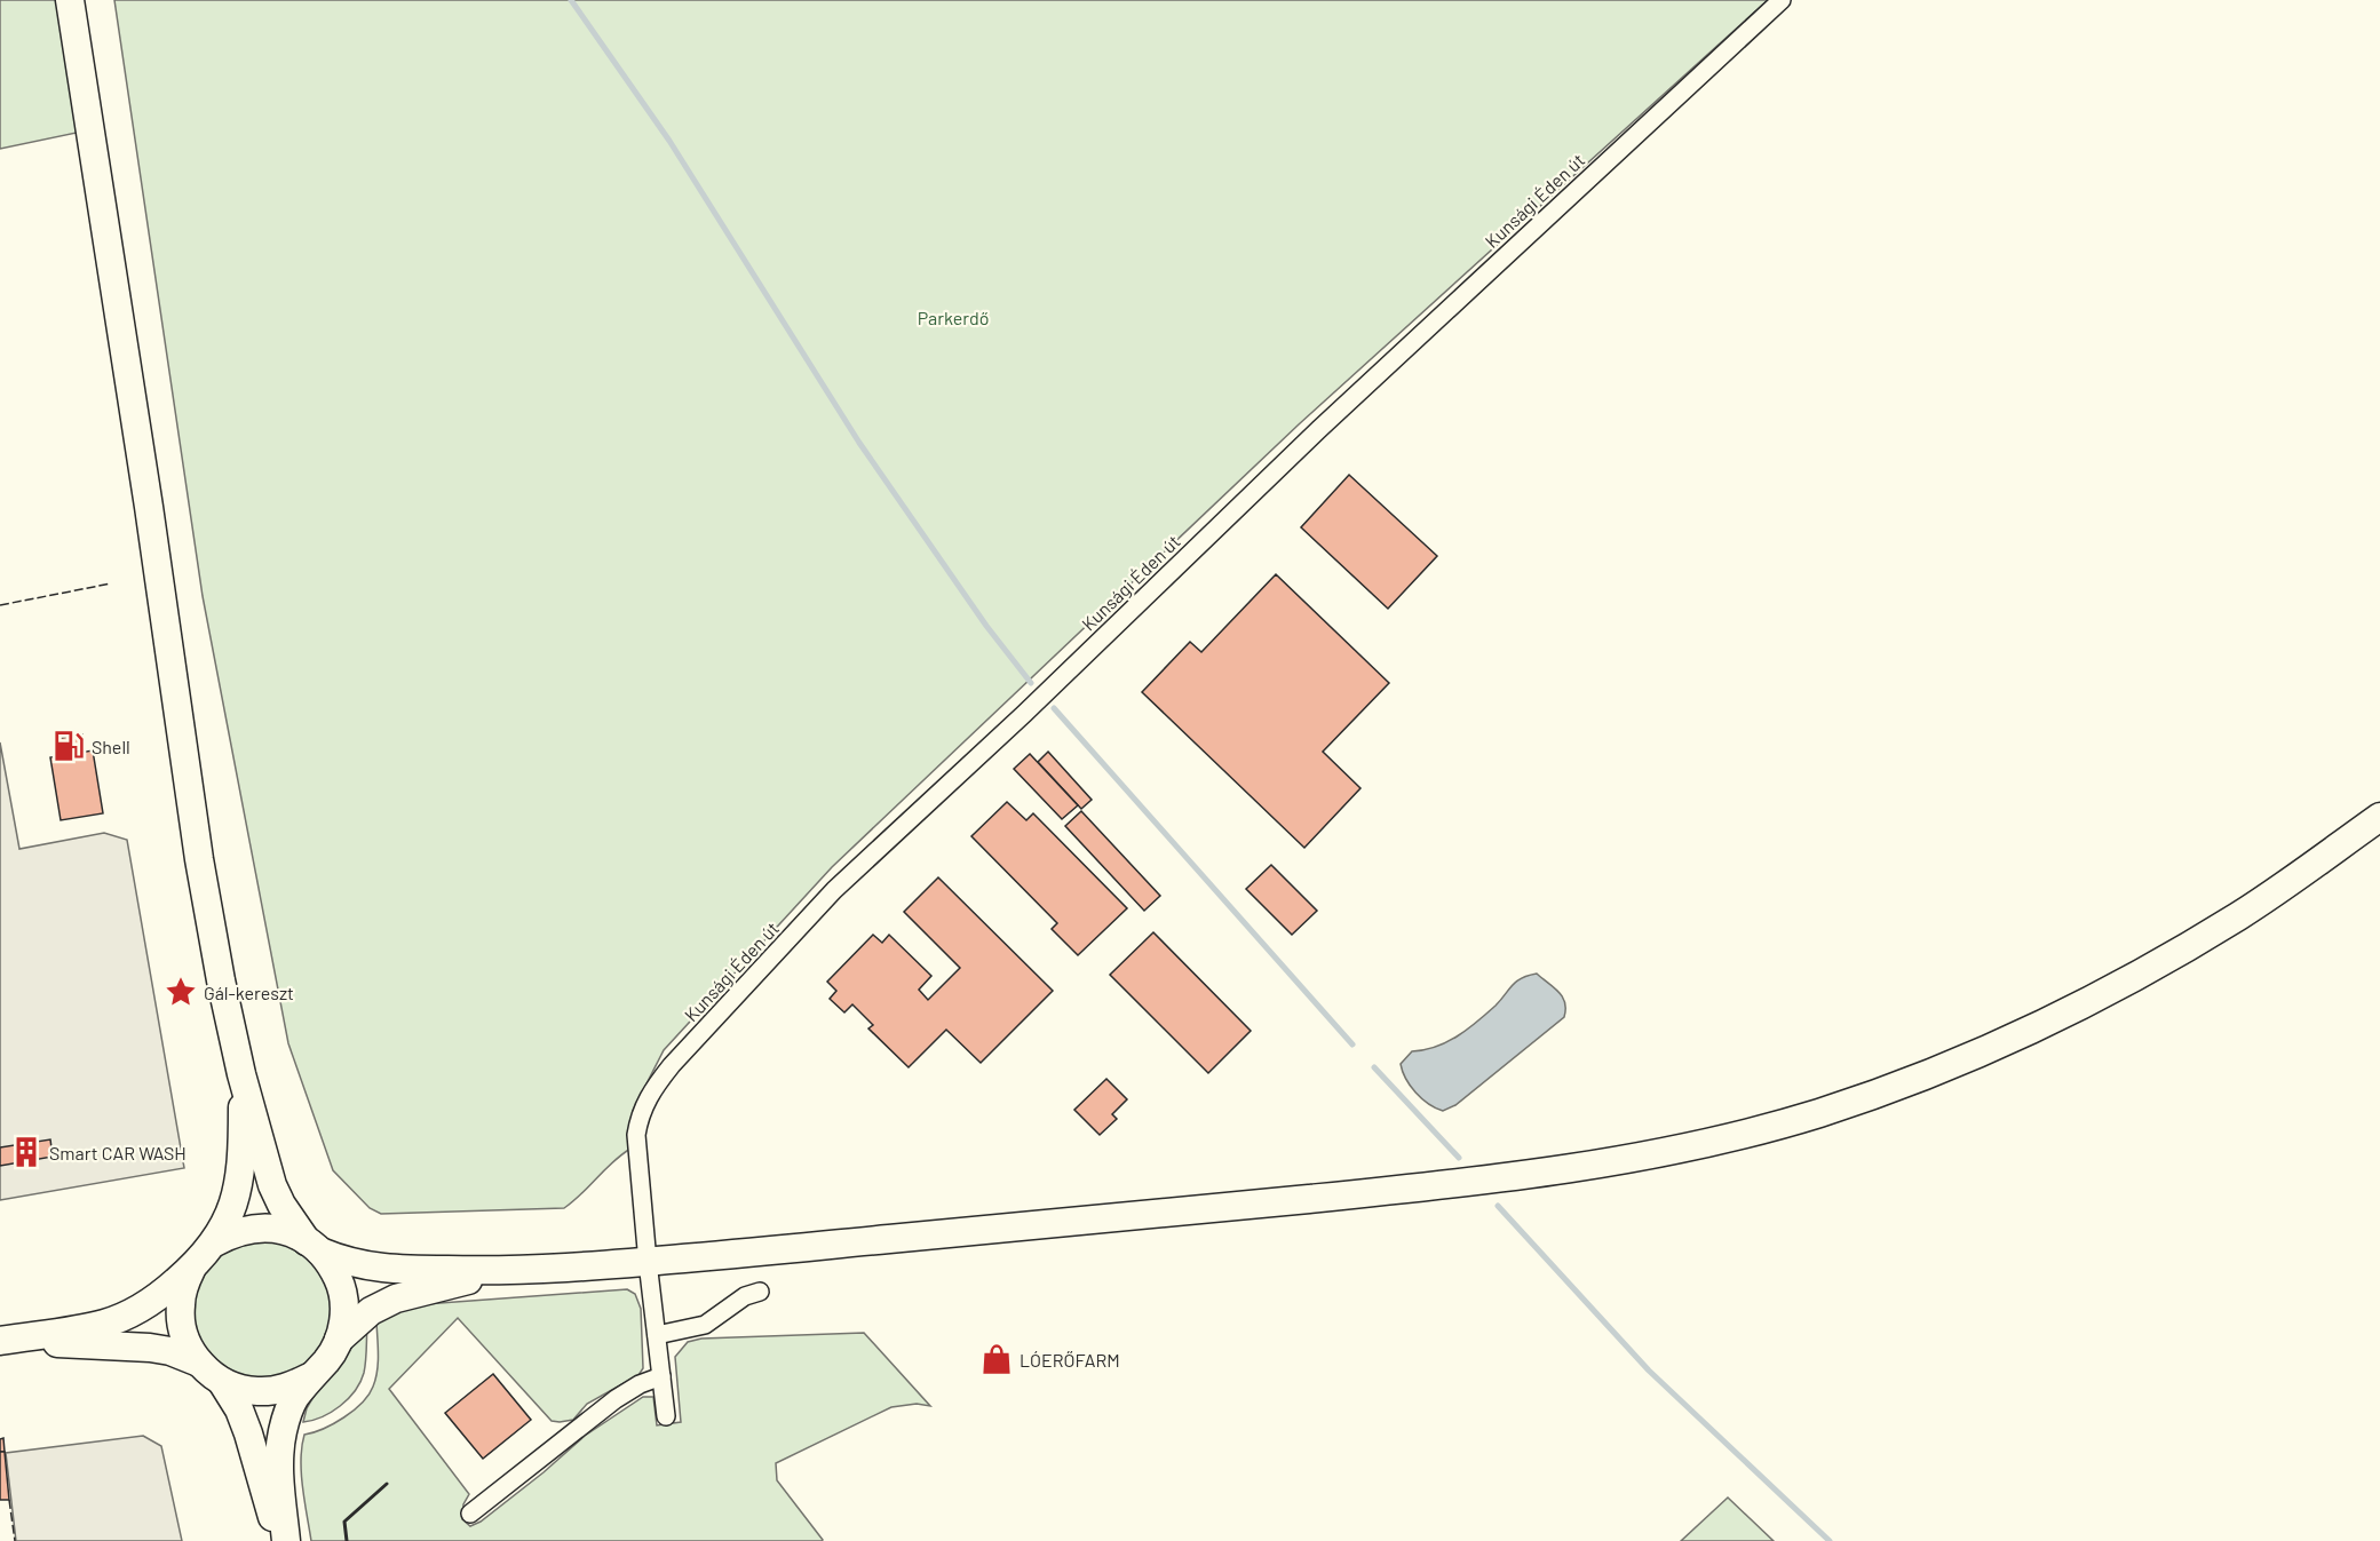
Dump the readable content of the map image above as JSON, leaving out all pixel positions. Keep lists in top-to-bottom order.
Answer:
{
  "streets": {
    "street": ["Kunsági Éden út"]
  },
  "parks": ["Parkerdő"],
  "places": {
    "fuel station": ["Shell"],
    "place": ["Gál-kereszt"],
    "building": ["Smart CAR WASH"],
    "shop": ["LÓERŐFARM"]
  }
}
